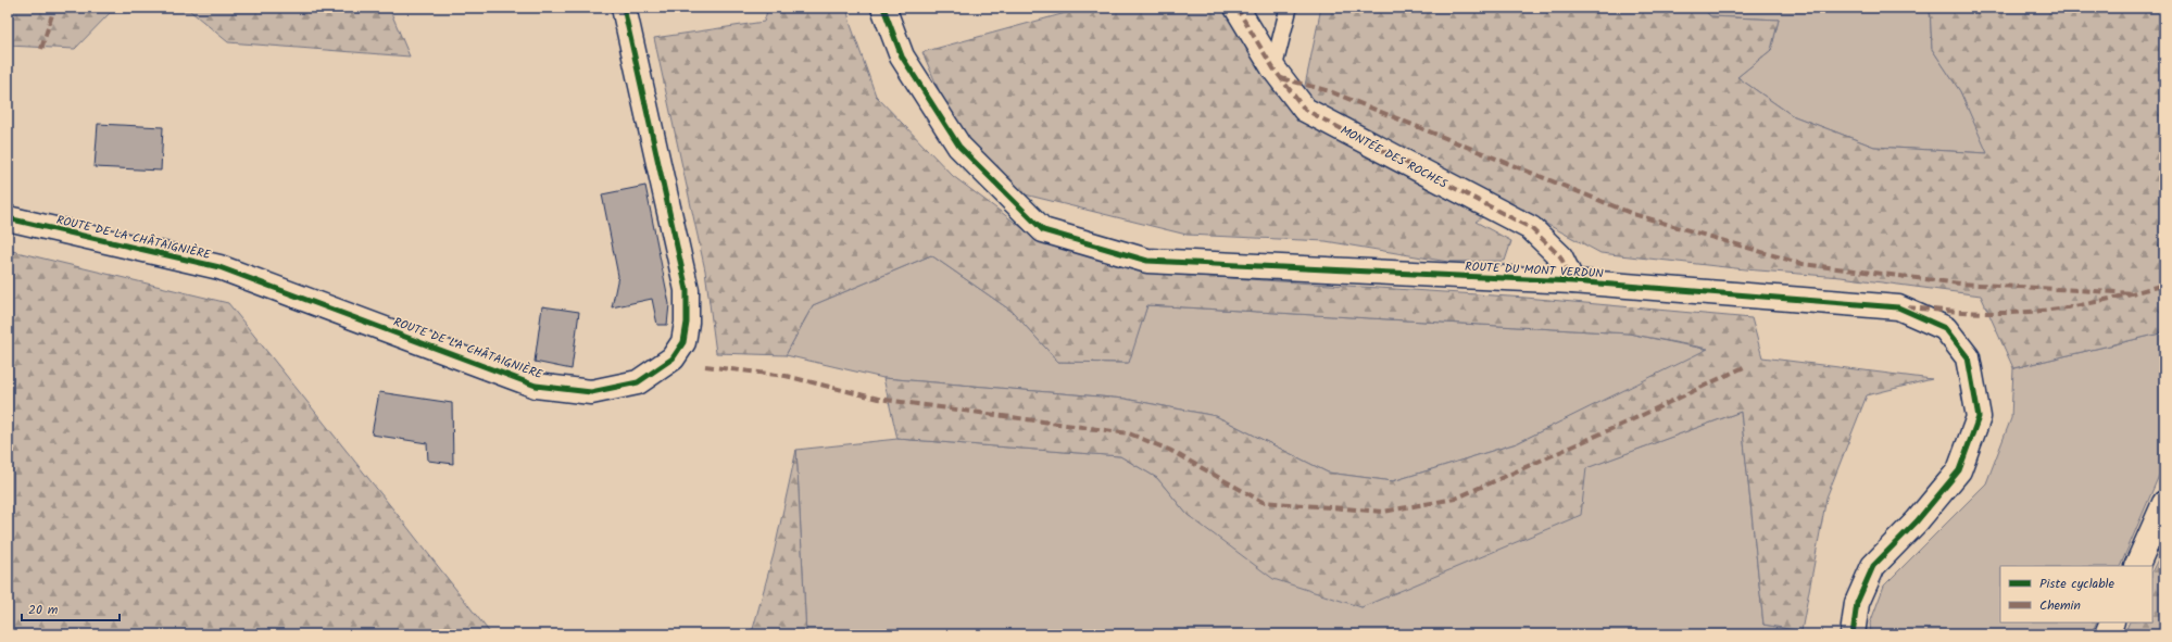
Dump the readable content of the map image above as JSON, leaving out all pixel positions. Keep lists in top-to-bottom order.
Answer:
{
  "streets": {
    "street": ["MONTÉE DES ROCHES", "ROUTE DE LA CHÂTAIGNIÈRE", "ROUTE DU MONT VERDUN"]
  },
  "crossings": [
    ["MONTÉE DES ROCHES", "ROUTE DU MONT VERDUN"]
  ],
  "legend": ["Piste cyclable", "Chemin"],
  "scale_bar": "20 m"
}
